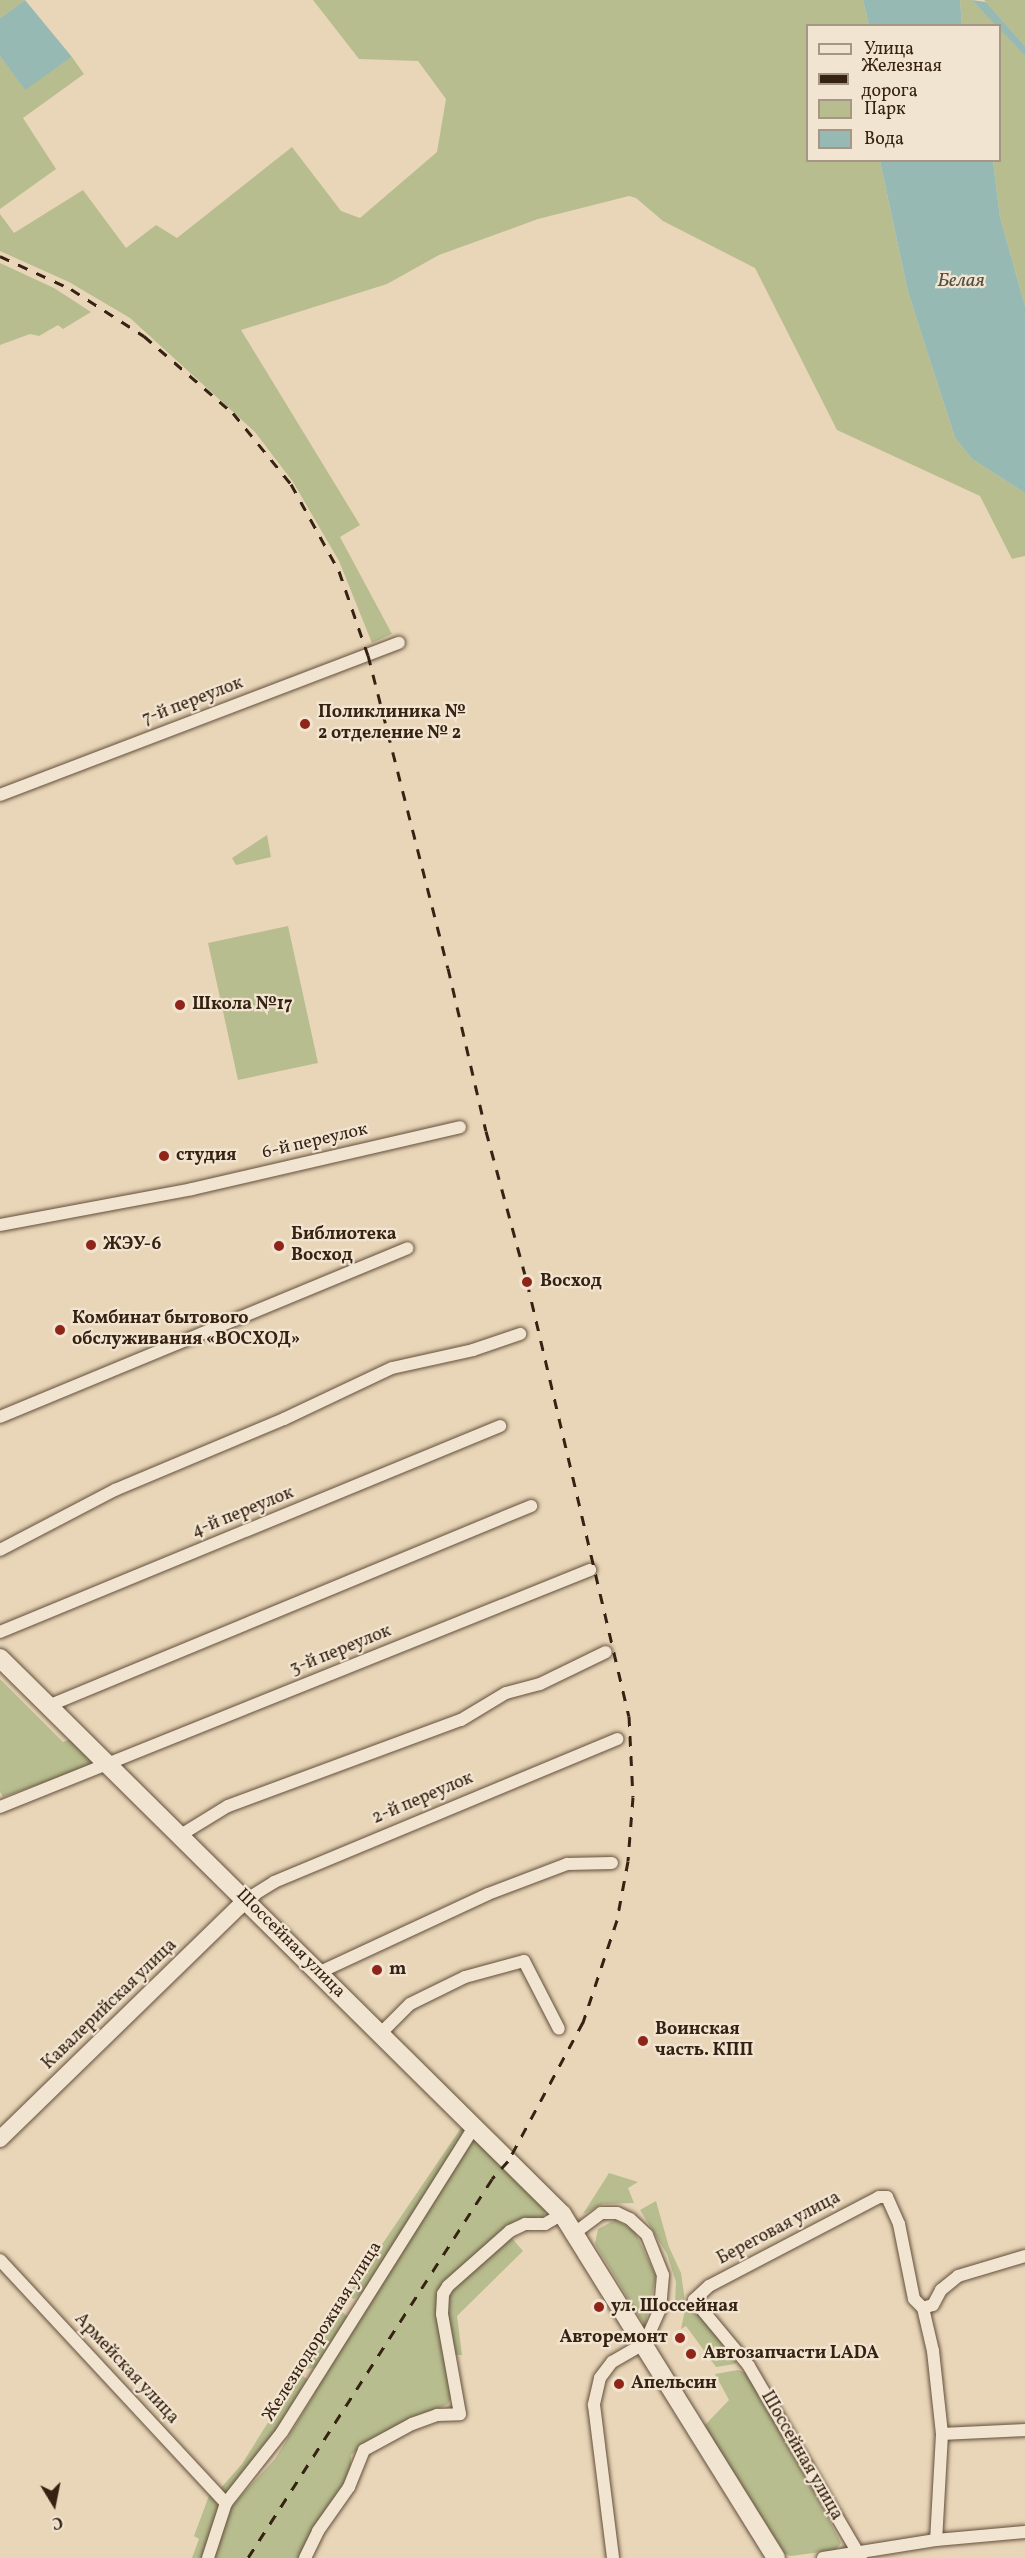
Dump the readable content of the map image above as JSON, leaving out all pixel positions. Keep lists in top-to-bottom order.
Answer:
{
  "streets": {
    "main road": ["Шоссейная улица"],
    "street": [
      "7-й переулок",
      "6-й переулок",
      "4-й переулок",
      "3-й переулок",
      "2-й переулок",
      "Кавалерийская улица",
      "Береговая улица",
      "Железнодорожная улица",
      "Армейская улица"
    ]
  },
  "crossings": [
    ["3-й переулок", "Шоссейная улица"],
    ["2-й переулок", "Шоссейная улица"],
    ["2-й переулок", "Кавалерийская улица"],
    ["Шоссейная улица", "Кавалерийская улица"],
    ["Шоссейная улица", "Береговая улица"],
    ["Шоссейная улица", "Железнодорожная улица"],
    ["Железнодорожная улица", "Армейская улица"]
  ],
  "water": ["Белая"],
  "places": [
    "Поликлиника № 2 отделение № 2",
    "Школа №17",
    "студия",
    "ЖЭУ-6",
    "Библиотека Восход",
    "Восход",
    "Комбинат бытового обслуживания «ВОСХОД»",
    "m",
    "Воинская часть. КПП",
    "ул. Шоссейная",
    "Авторемонт",
    "Автозапчасти LADA",
    "Апельсин"
  ],
  "legend": [
    "Улица",
    "Железная дорога",
    "Парк",
    "Вода"
  ],
  "north": "bottom"
}
